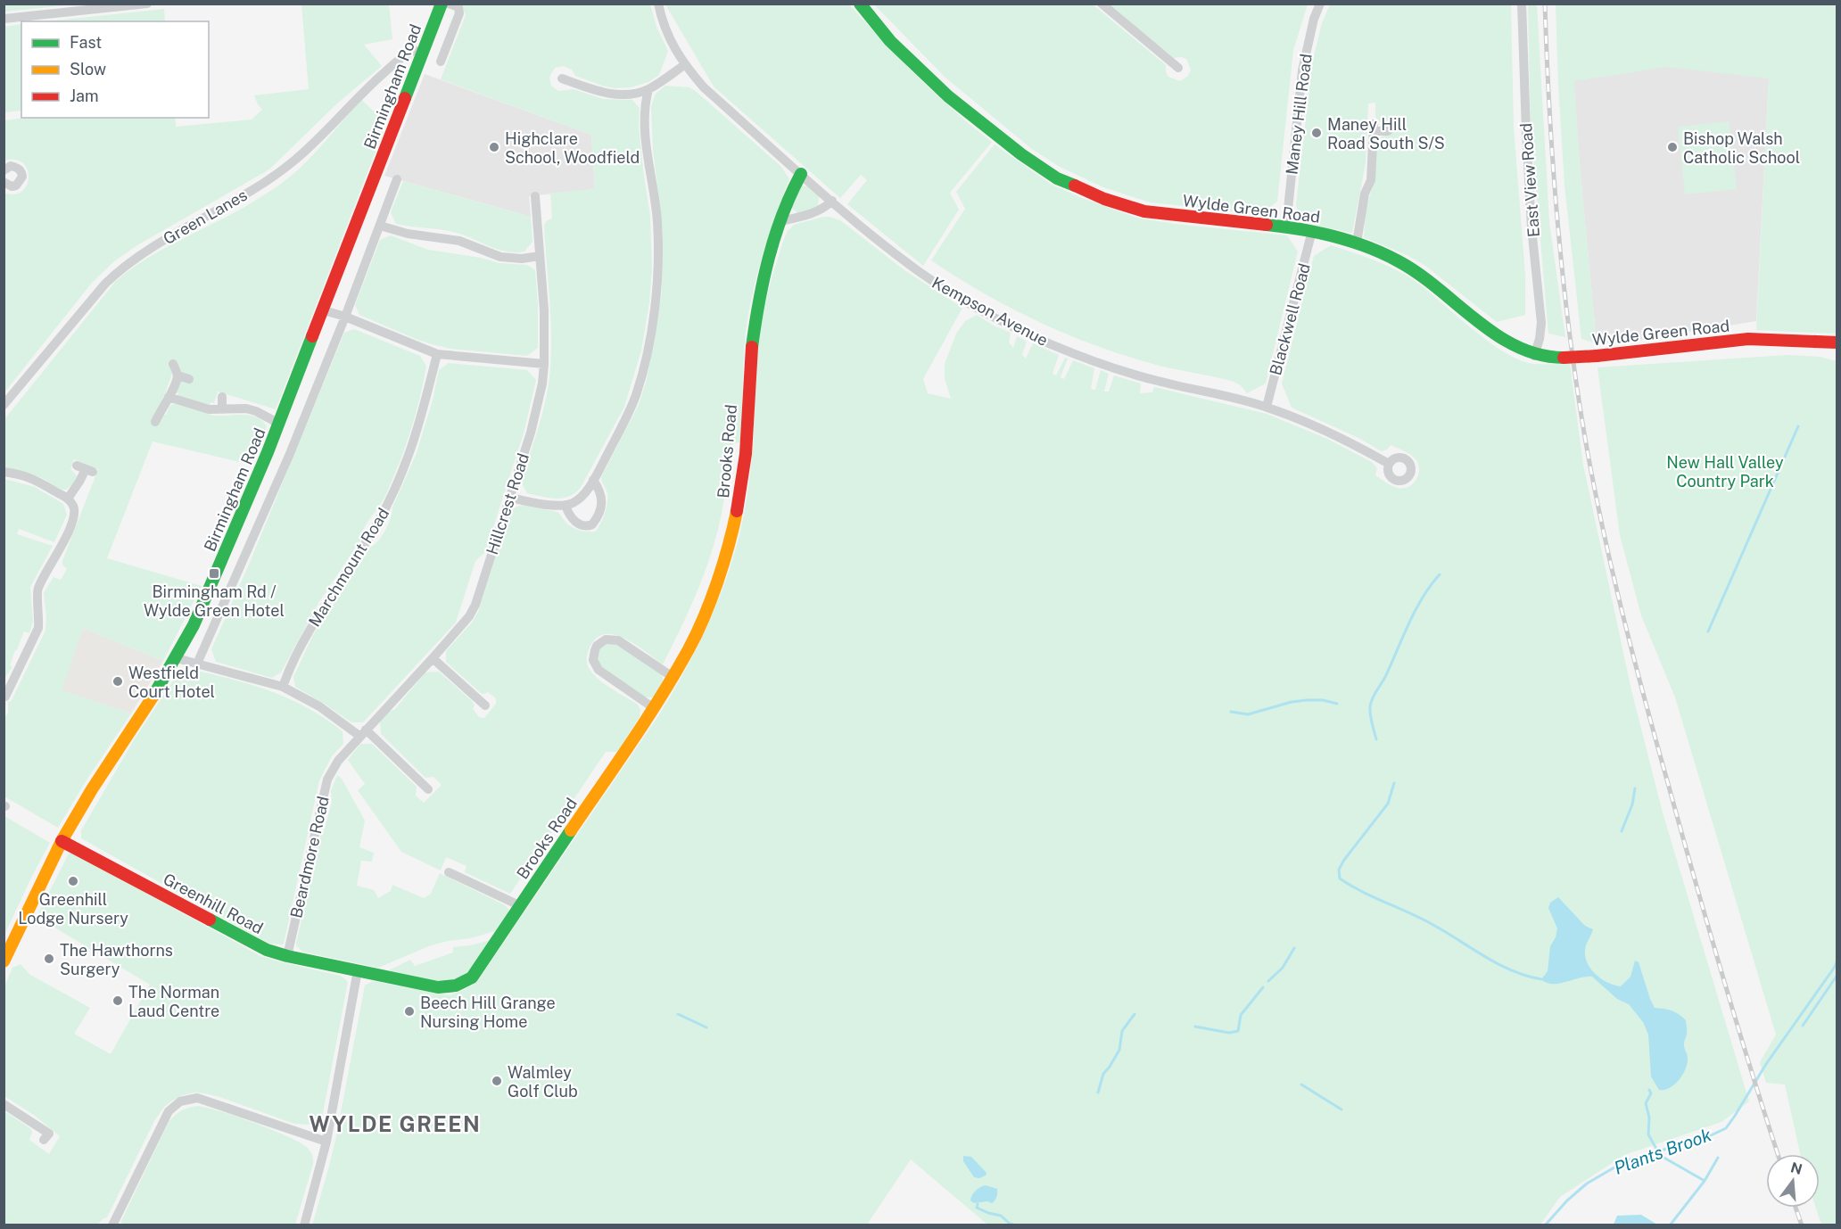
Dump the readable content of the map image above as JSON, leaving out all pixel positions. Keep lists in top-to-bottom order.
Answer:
{
  "streets": {
    "street": [
      "Birmingham Road",
      "Maney Hill Road",
      "East View Road",
      "Wylde Green Road",
      "Green Lanes",
      "Kempson Avenue",
      "Blackwell Road",
      "Brooks Road",
      "Hillcrest Road",
      "Marchmount Road",
      "Beardmore Road",
      "Greenhill Road"
    ]
  },
  "crossings": [
    ["Birmingham Road", "Green Lanes"],
    ["Birmingham Road", "Greenhill Road"],
    ["Maney Hill Road", "Wylde Green Road"],
    ["East View Road", "Wylde Green Road"],
    ["Wylde Green Road", "Blackwell Road"],
    ["Kempson Avenue", "Blackwell Road"],
    ["Kempson Avenue", "Brooks Road"],
    ["Brooks Road", "Greenhill Road"],
    ["Hillcrest Road", "Beardmore Road"],
    ["Beardmore Road", "Greenhill Road"]
  ],
  "districts": ["WYLDE GREEN"],
  "water": ["Plants Brook"],
  "parks": ["New Hall Valley Country Park"],
  "places": {
    "other": [
      "Maney Hill Road South S/S",
      "Highclare School, Woodfield",
      "Bishop Walsh Catholic School",
      "Westfield Court Hotel",
      "Greenhill Lodge Nursery",
      "The Hawthorns Surgery",
      "The Norman Laud Centre",
      "Beech Hill Grange Nursing Home",
      "Walmley Golf Club"
    ],
    "transit": ["Birmingham Rd / Wylde Green Hotel"]
  },
  "legend": ["Fast", "Slow", "Jam"],
  "north": "top"
}
